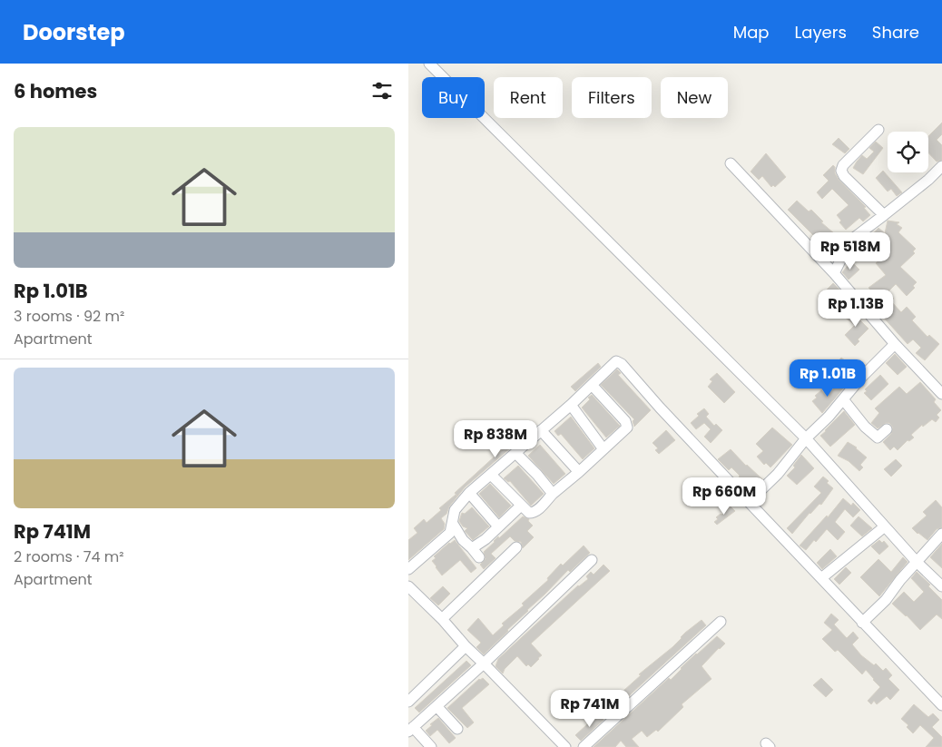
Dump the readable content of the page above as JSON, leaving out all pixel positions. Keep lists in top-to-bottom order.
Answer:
{
  "page": {
    "header": "Doorstep",
    "nav": ["Map", "Layers", "Share"],
    "heading": "6 homes",
    "chip": [
      "Buy",
      "Rent",
      "Filters",
      "New"
    ],
    "list": [
      {
        "name": "Rp 1.01B",
        "note": "3 rooms · 92 m² · Apartment"
      },
      {
        "name": "Rp 741M",
        "note": "2 rooms · 74 m² · Apartment"
      }
    ],
    "price": [
      "Rp 518M",
      "Rp 1.13B",
      "Rp 1.01B",
      "Rp 838M",
      "Rp 660M",
      "Rp 741M"
    ]
  }
}
